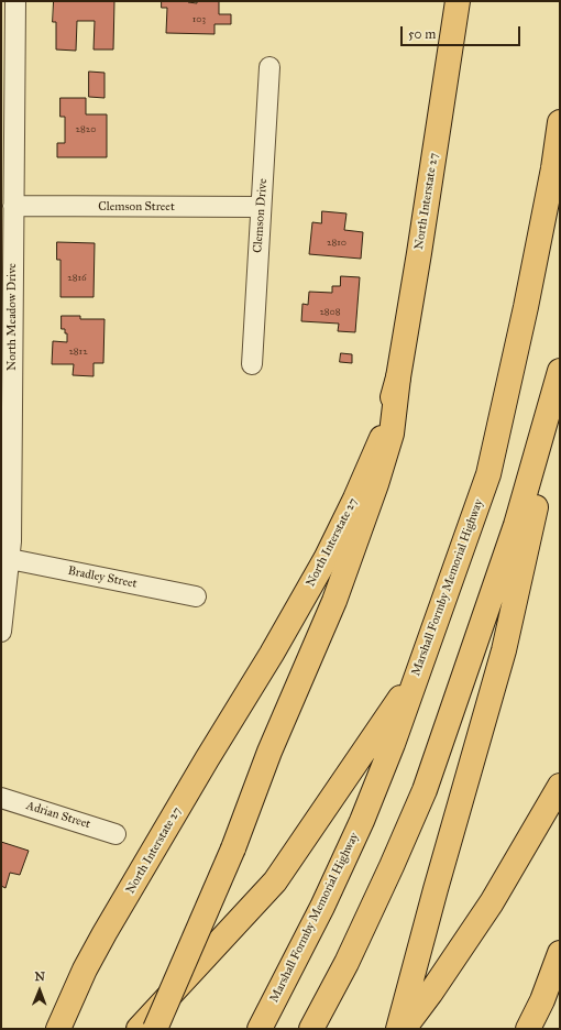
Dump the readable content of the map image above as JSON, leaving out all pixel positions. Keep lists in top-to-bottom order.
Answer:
{
  "streets": {
    "main road": ["North Interstate 27", "Marshall Formby Memorial Highway"],
    "street": [
      "Clemson Street",
      "Clemson Drive",
      "North Meadow Drive",
      "Bradley Street",
      "Adrian Street"
    ]
  },
  "crossings": [
    ["Clemson Street", "Clemson Drive"],
    ["Clemson Street", "North Meadow Drive"],
    ["North Meadow Drive", "Bradley Street"]
  ],
  "house_numbers": [
    "103",
    "2820",
    "2810",
    "2816",
    "2808",
    "2812"
  ],
  "scale_bar": "50 m",
  "north": "top"
}
